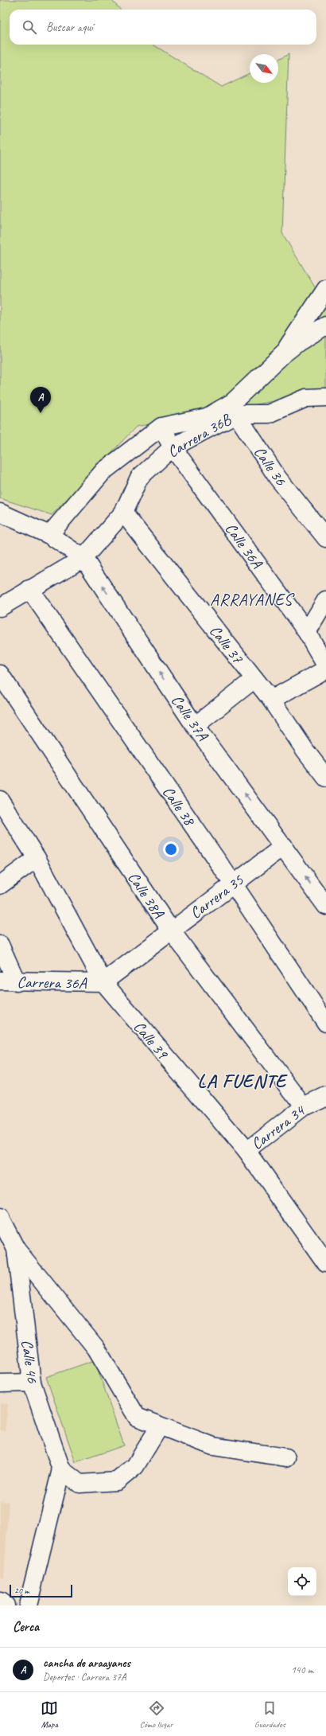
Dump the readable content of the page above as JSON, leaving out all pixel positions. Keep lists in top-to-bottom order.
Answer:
{
  "streets": {
    "street": [
      "Carrera 36B",
      "Calle 36",
      "Calle 36A",
      "Calle 37",
      "Calle 37A",
      "Calle 38",
      "Calle 38A",
      "Carrera 35",
      "Carrera 36A",
      "Calle 39",
      "Carrera 34",
      "Calle 46"
    ]
  },
  "crossings": [
    ["Carrera 36B", "Calle 36"],
    ["Carrera 36B", "Calle 36A"],
    ["Carrera 36B", "Calle 37"],
    ["Carrera 36B", "Calle 37A"],
    ["Carrera 36B", "Calle 38"],
    ["Calle 37A", "Carrera 35"],
    ["Calle 38", "Carrera 35"],
    ["Calle 38A", "Carrera 35"],
    ["Calle 38A", "Carrera 34"],
    ["Carrera 35", "Carrera 36A"],
    ["Carrera 35", "Calle 39"],
    ["Carrera 36A", "Calle 39"],
    ["Calle 39", "Carrera 34"]
  ],
  "one_way": ["Calle 37A"],
  "districts": ["ARRAYANES", "LA FUENTE"],
  "scale_bar": "20 m",
  "north": "bottom right",
  "page": {
    "search": "Buscar aquí",
    "pins": "A",
    "scale": "20 m",
    "heading": "Cerca",
    "list": [
      {
        "mark": "A",
        "name": "cancha de araayanes",
        "note": "Deportes · Carrera 37A",
        "value": "140 m"
      }
    ],
    "nav": ["Mapa", "Cómo llegar", "Guardados"]
  }
}
